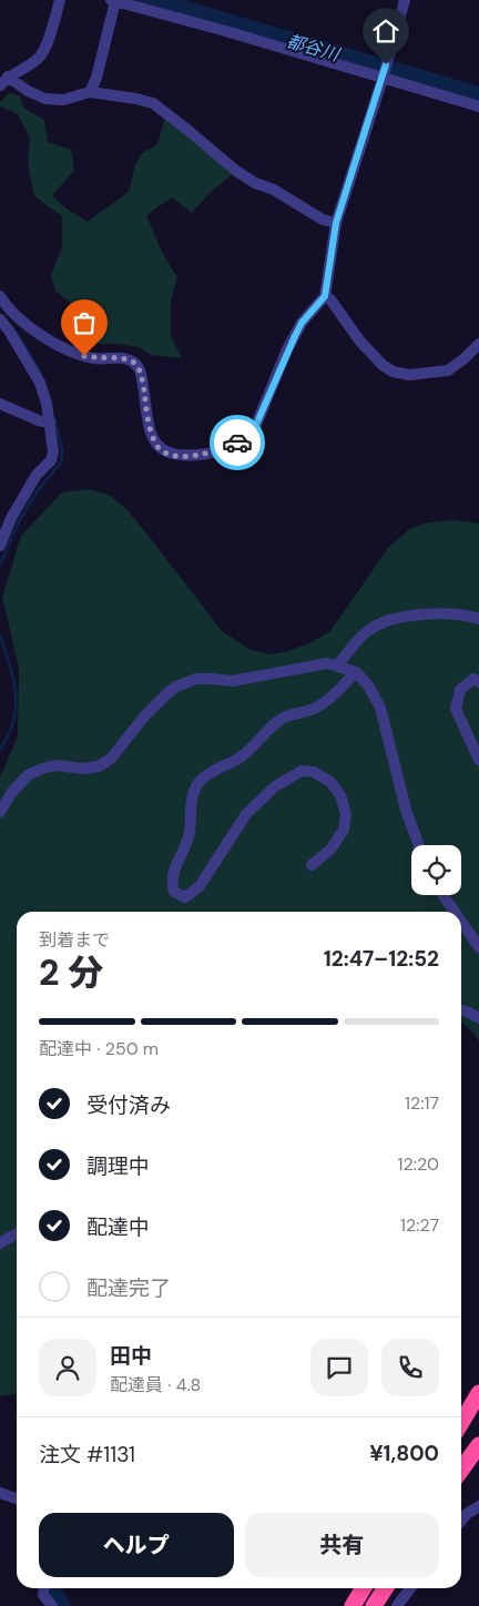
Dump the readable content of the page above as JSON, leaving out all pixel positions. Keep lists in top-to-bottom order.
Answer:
{
  "water": ["都谷川"],
  "page": {
    "heading": ["2 分", "到着まで", "12:47–12:52"],
    "panel": [
      "田中",
      "配達員 · 4.8",
      "注文 #1131",
      "¥1,800"
    ],
    "bar": "配達中 · 250 m",
    "list": [
      ["受付済み", "12:17"],
      ["調理中", "12:20"],
      ["配達中", "12:27"],
      "配達完了"
    ],
    "buttons": ["ヘルプ", "共有"]
  }
}
